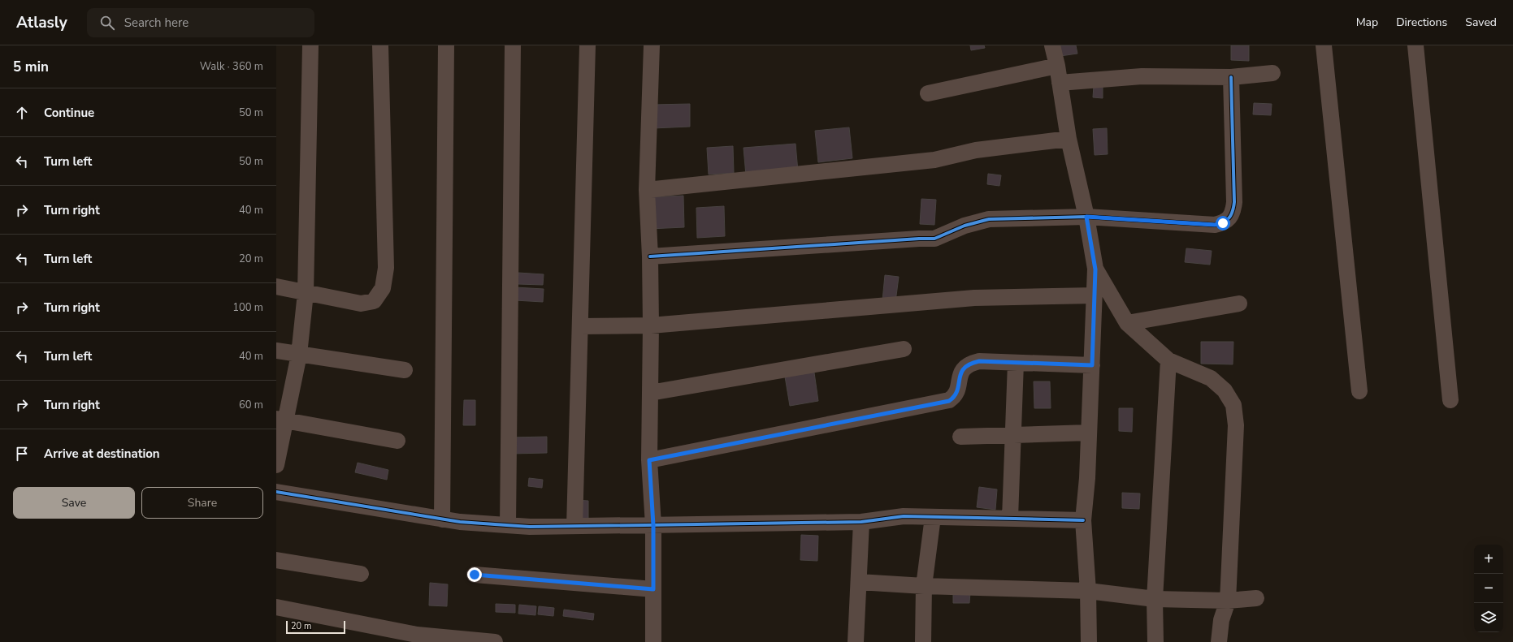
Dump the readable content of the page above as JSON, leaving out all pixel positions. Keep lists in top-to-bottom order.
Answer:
{
  "scale_bar": "20 m",
  "page": {
    "header": "Atlasly",
    "search": "Search here",
    "nav": ["Map", "Directions", "Saved"],
    "heading": ["5 min", "Walk · 360 m"],
    "list": [
      ["Continue", "50 m"],
      ["Turn left", "50 m"],
      ["Turn right", "40 m"],
      ["Turn left", "20 m"],
      ["Turn right", "100 m"],
      ["Turn left", "40 m"],
      ["Turn right", "60 m"],
      "Arrive at destination"
    ],
    "buttons": ["Save", "Share"],
    "map_buttons": ["+", "−"],
    "scale": "20 m"
  }
}
